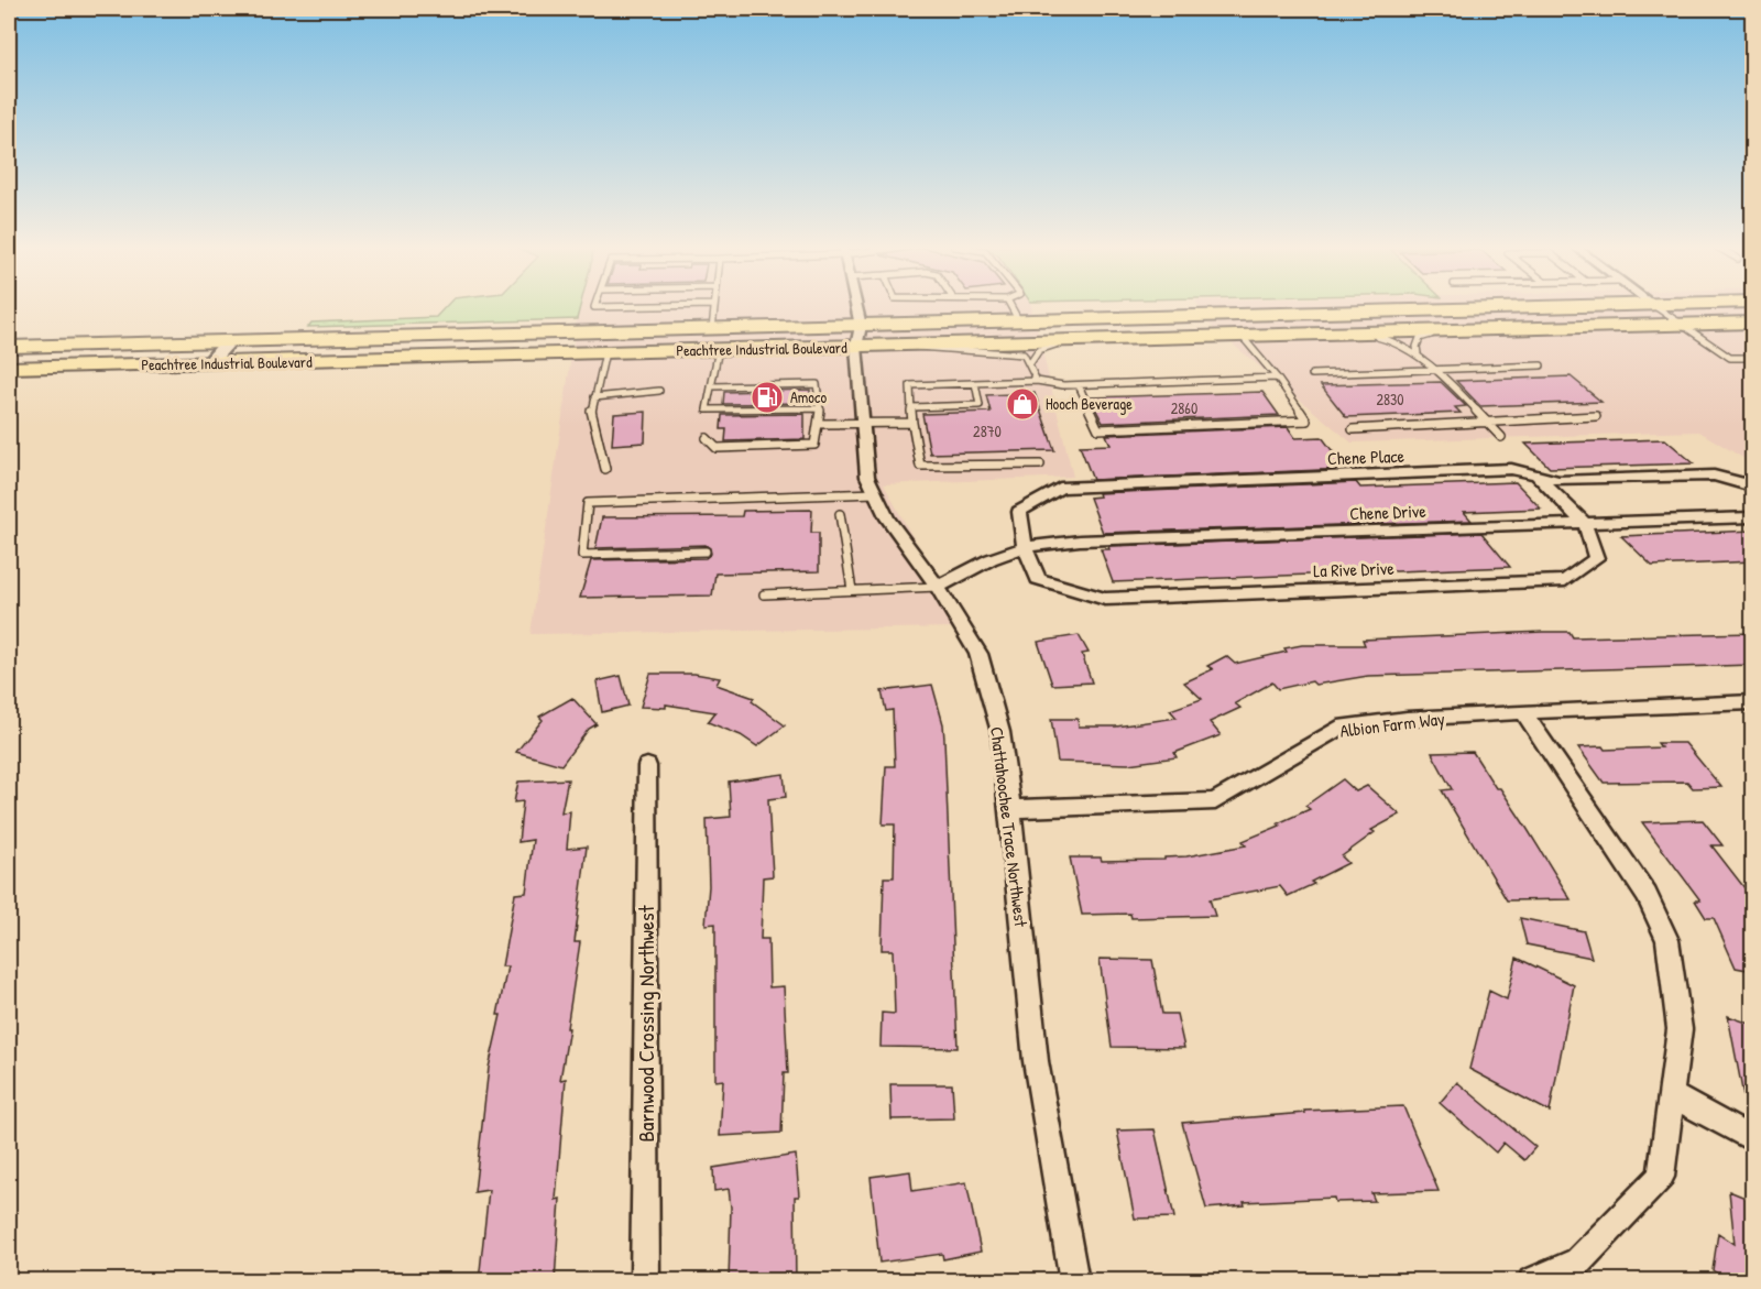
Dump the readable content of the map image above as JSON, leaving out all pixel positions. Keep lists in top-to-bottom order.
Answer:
{
  "streets": {
    "highway": ["Peachtree Industrial Boulevard"],
    "street": [
      "Chene Place",
      "Chene Drive",
      "La Rive Drive",
      "Albion Farm Way",
      "Chattahoochee Trace Northwest",
      "Barnwood Crossing Northwest"
    ]
  },
  "crossings": [
    ["Peachtree Industrial Boulevard", "Chattahoochee Trace Northwest"],
    ["Chene Place", "Chene Drive"],
    ["Chene Place", "La Rive Drive"],
    ["Chene Drive", "La Rive Drive"],
    ["Chene Drive", "Chattahoochee Trace Northwest"],
    ["Albion Farm Way", "Chattahoochee Trace Northwest"]
  ],
  "places": {
    "fuel station": ["Amoco"],
    "shop": ["Hooch Beverage"]
  },
  "house_numbers": ["2830", "2860", "2870"]
}
